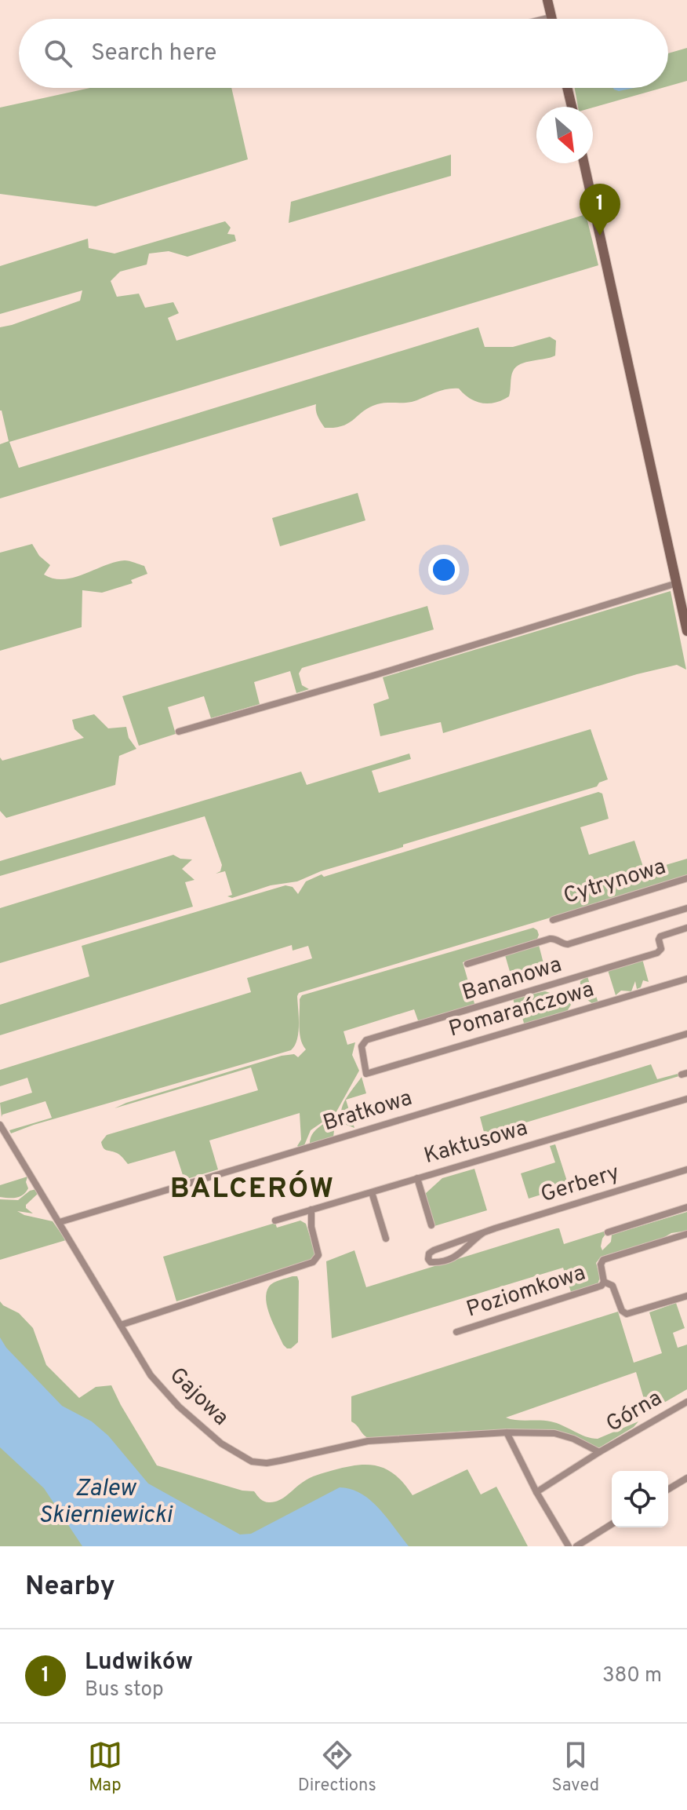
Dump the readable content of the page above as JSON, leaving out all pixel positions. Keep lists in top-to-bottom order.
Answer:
{
  "streets": {
    "street": [
      "Cytrynowa",
      "Bananowa",
      "Pomarańczowa",
      "Bratkowa",
      "Kaktusowa",
      "Gerbery",
      "Poziomkowa",
      "Gajowa",
      "Górna"
    ]
  },
  "crossings": [
    ["Bananowa", "Pomarańczowa"],
    ["Bratkowa", "Gajowa"],
    ["Gajowa", "Górna"]
  ],
  "districts": ["BALCERÓW"],
  "water": ["Zalew Skierniewicki"],
  "north": "bottom right",
  "page": {
    "search": "Search here",
    "pins": "1",
    "heading": "Nearby",
    "list": [
      {
        "mark": "1",
        "name": "Ludwików",
        "note": "Bus stop",
        "value": "380 m"
      }
    ],
    "nav": ["Map", "Directions", "Saved"]
  }
}
